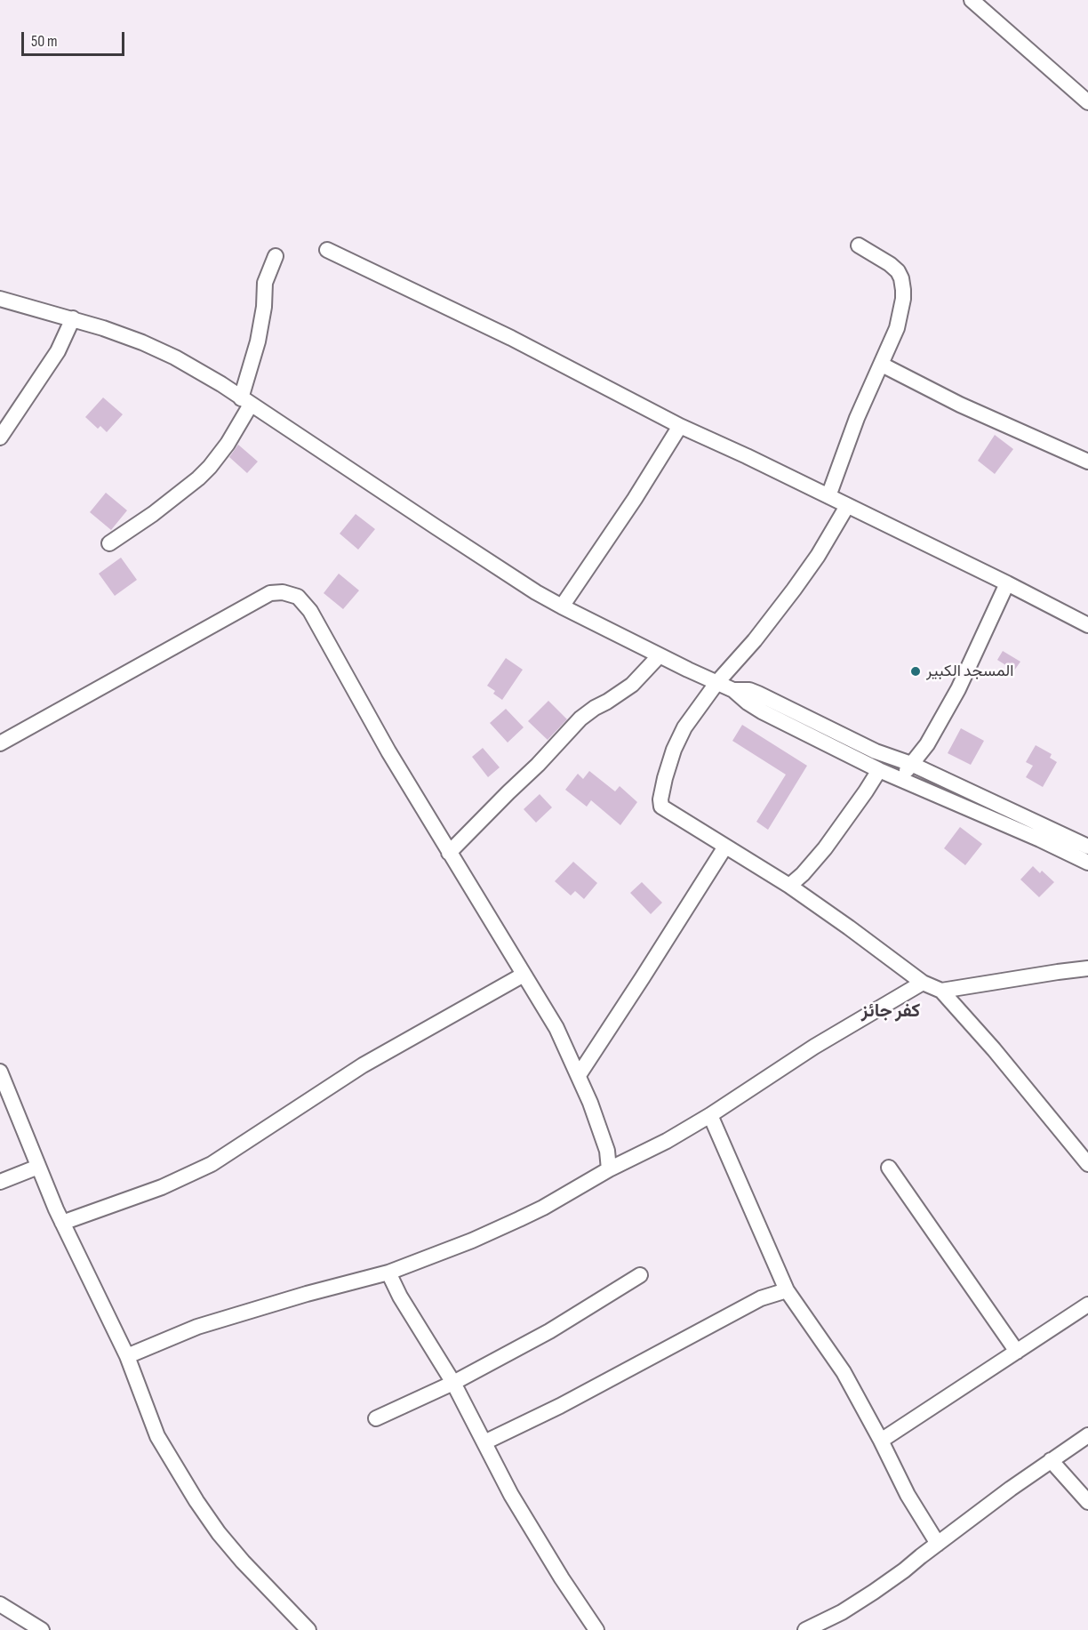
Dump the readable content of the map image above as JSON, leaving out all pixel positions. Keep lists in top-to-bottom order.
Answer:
{
  "districts": ["كفر جائز"],
  "places": ["المسجد الكبير"],
  "scale_bar": "50 m"
}
